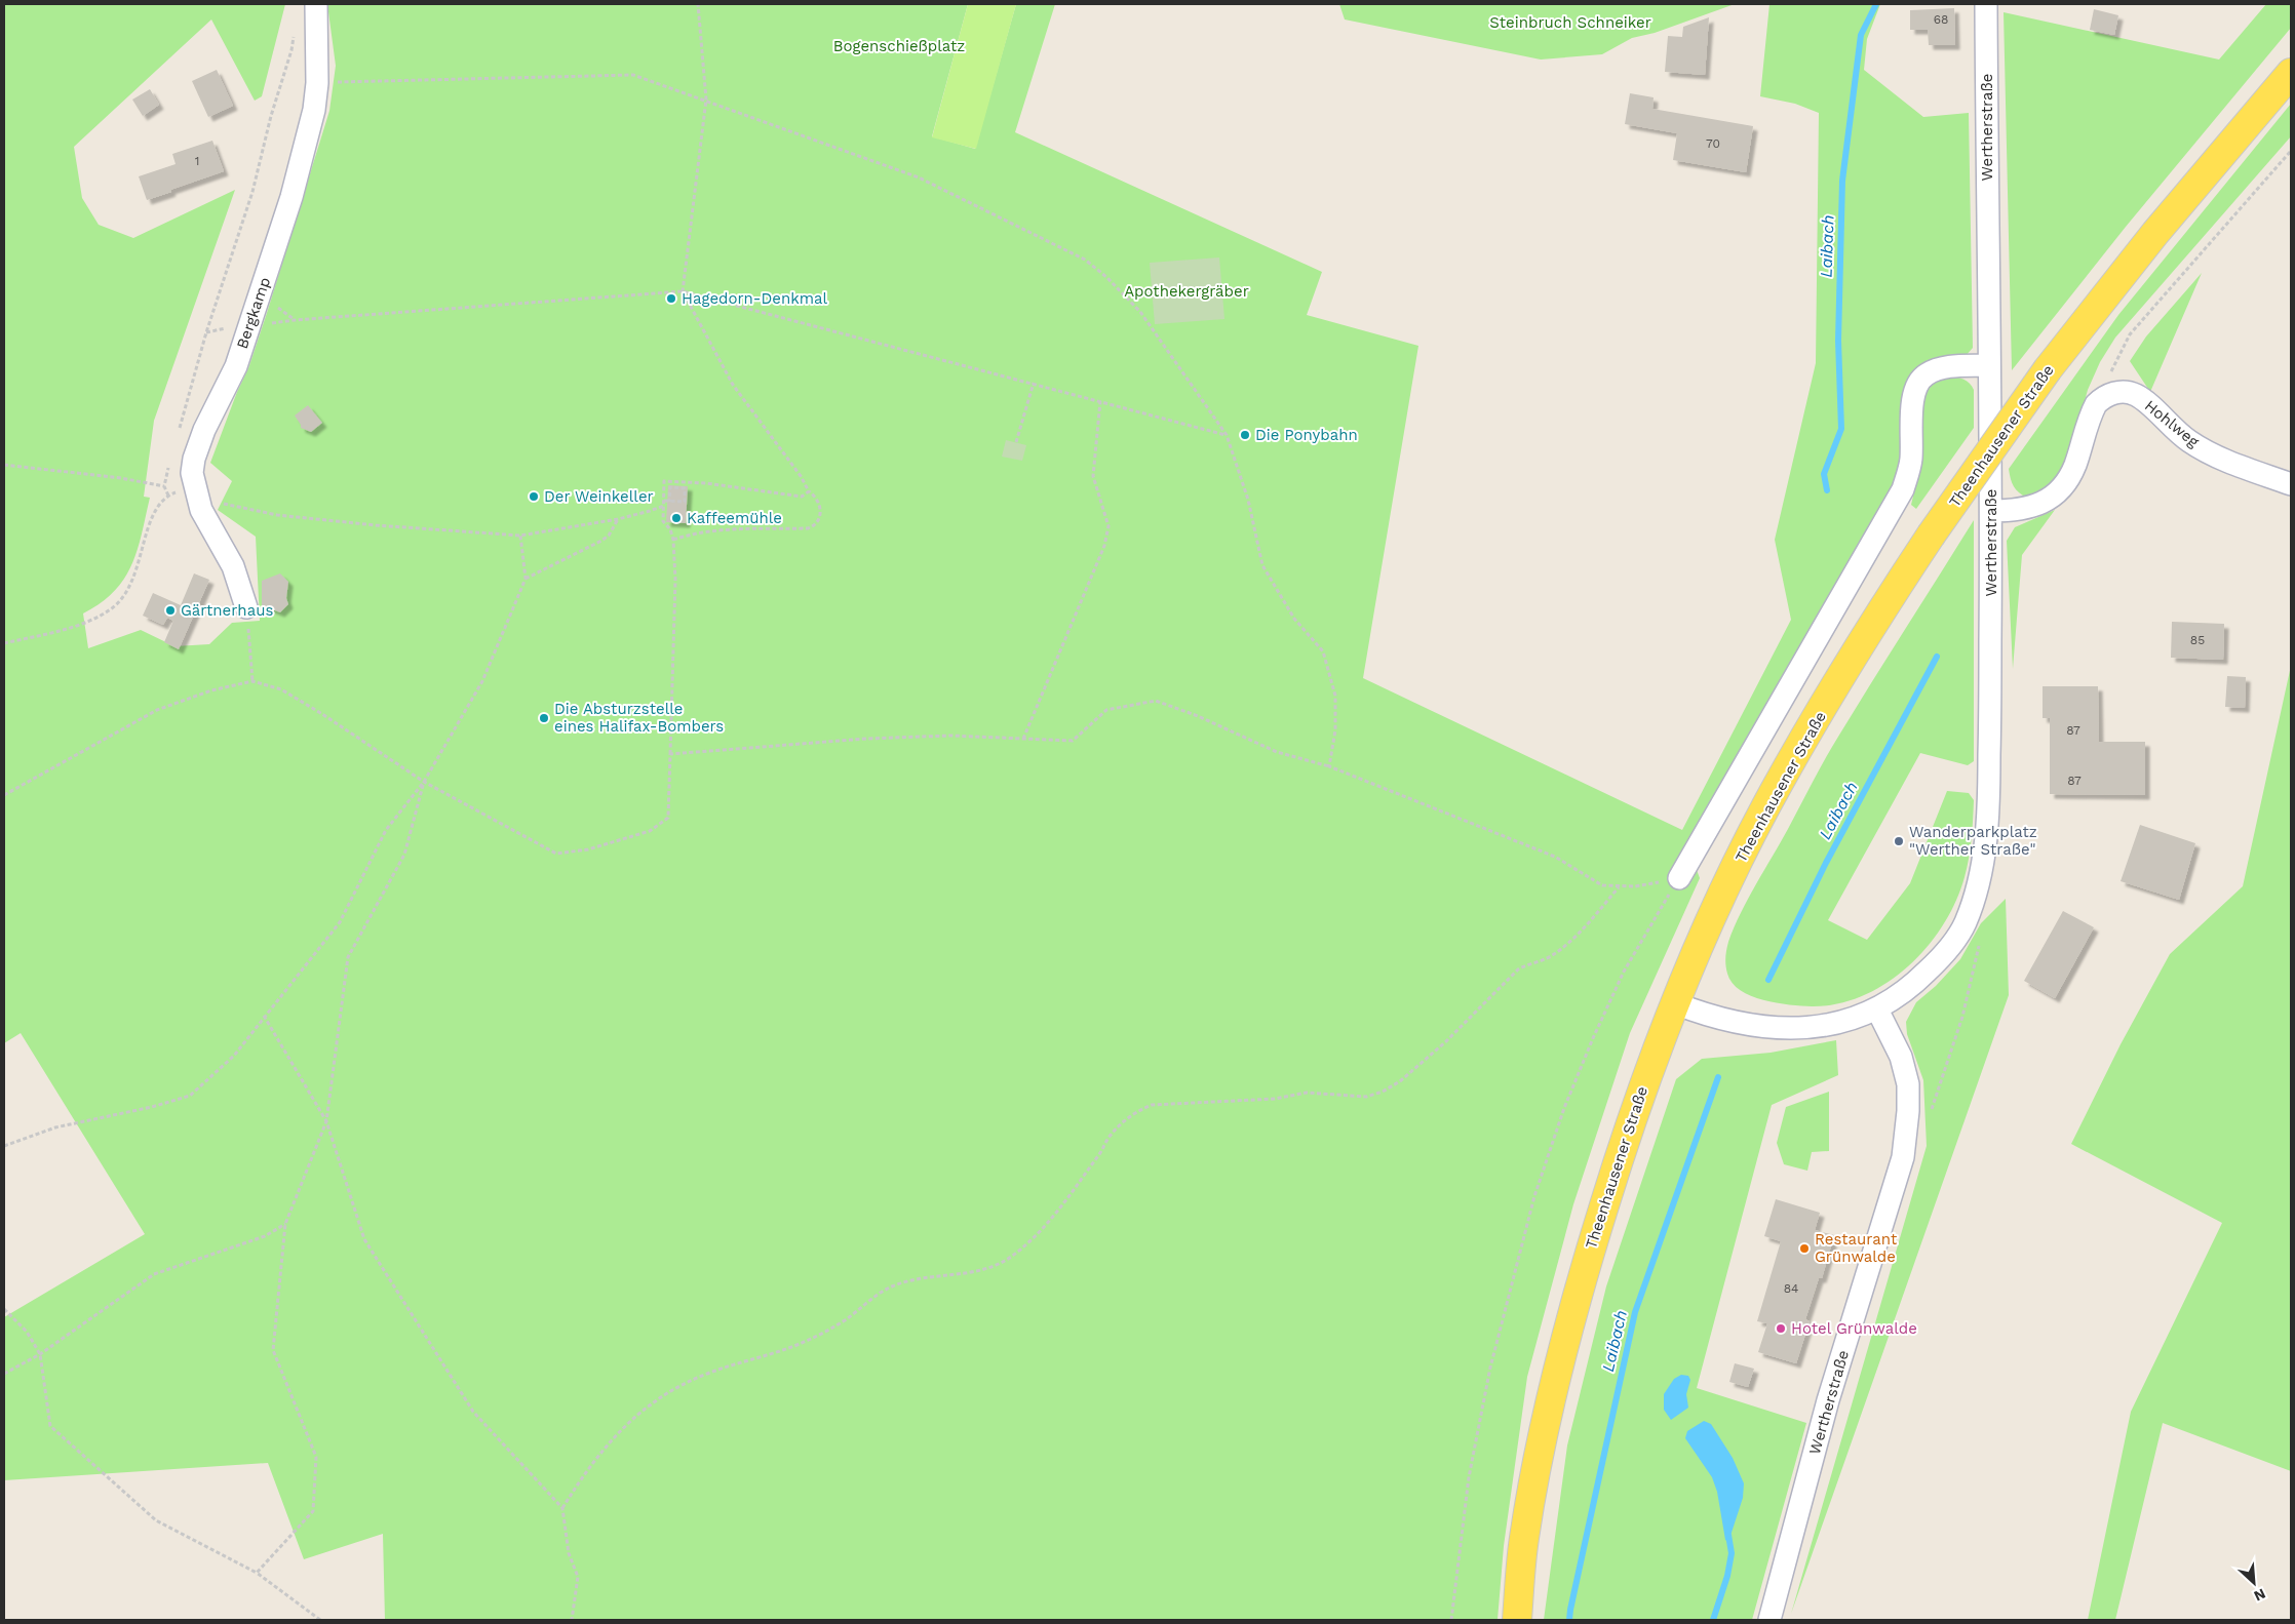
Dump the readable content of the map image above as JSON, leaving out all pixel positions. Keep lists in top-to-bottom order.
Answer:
{
  "streets": {
    "main road": ["Theenhausener Straße"],
    "street": ["Wertherstraße", "Bergkamp", "Hohlweg"]
  },
  "crossings": [
    ["Wertherstraße", "Theenhausener Straße"]
  ],
  "water": ["Laibach"],
  "parks": ["Steinbruch Schneiker", "Bogenschießplatz", "Apothekergräber"],
  "places": [
    "Hagedorn-Denkmal",
    "Die Ponybahn",
    "Der Weinkeller",
    "Kaffeemühle",
    "Gärtnerhaus",
    "Die Absturzstelle eines Halifax-Bombers",
    "Wanderparkplatz \"Werther Straße\"",
    "Restaurant Grünwalde",
    "Hotel Grünwalde"
  ],
  "house_numbers": [
    "68",
    "70",
    "1",
    "85",
    "87",
    "87",
    "84"
  ],
  "north": "bottom right"
}
